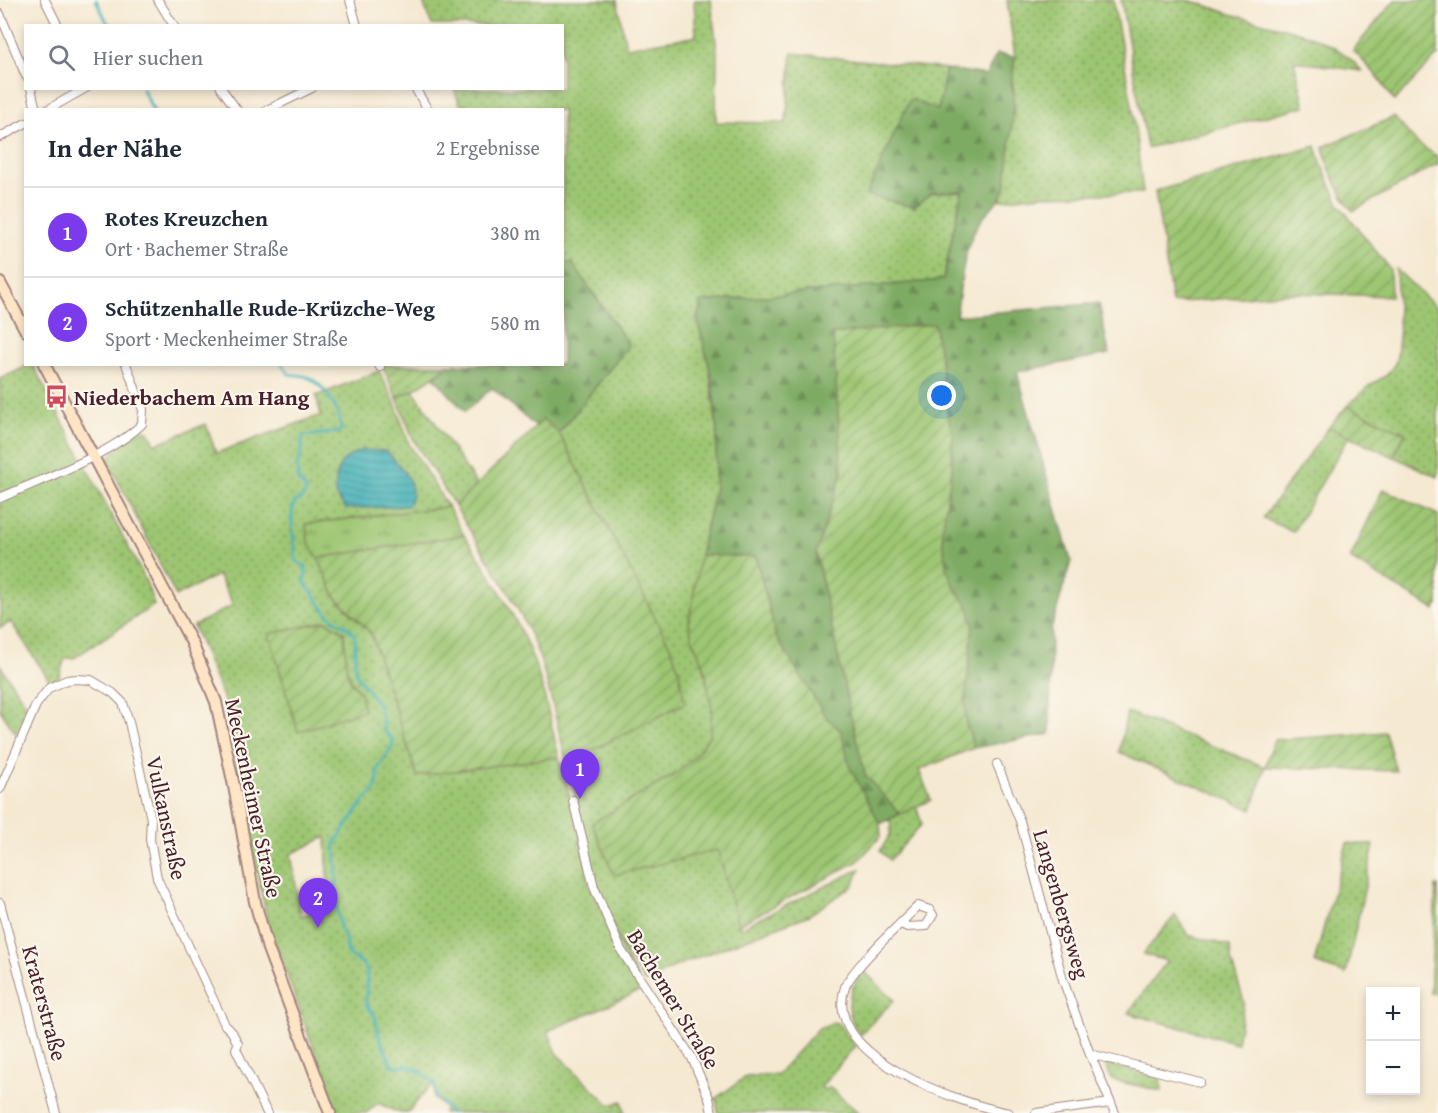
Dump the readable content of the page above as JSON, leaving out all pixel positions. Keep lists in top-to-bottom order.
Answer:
{
  "streets": {
    "main road": ["Meckenheimer Straße"],
    "street": [
      "Vulkanstraße",
      "Langenbergsweg",
      "Bachemer Straße",
      "Kraterstraße"
    ]
  },
  "places": {
    "bus stop": ["Niederbachem Am Hang"]
  },
  "page": {
    "search": "Hier suchen",
    "heading": ["In der Nähe", "2 Ergebnisse"],
    "list": [
      {
        "mark": "1",
        "name": "Rotes Kreuzchen",
        "note": "Ort · Bachemer Straße",
        "value": "380 m"
      },
      {
        "mark": "2",
        "name": "Schützenhalle Rude-Krüzche-Weg",
        "note": "Sport · Meckenheimer Straße",
        "value": "580 m"
      }
    ],
    "pins": ["1", "2"],
    "map_buttons": ["+", "−"]
  }
}
